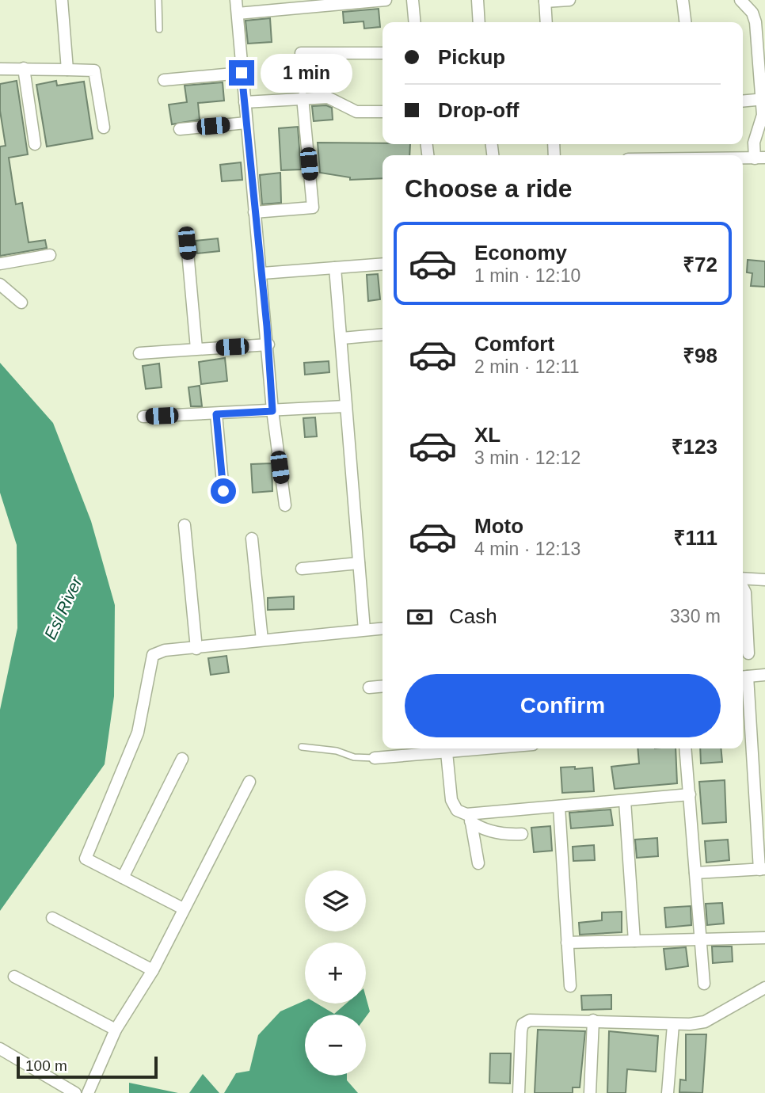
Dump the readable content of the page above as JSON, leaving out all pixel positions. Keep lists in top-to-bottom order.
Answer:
{
  "water": ["Esi River"],
  "scale_bar": "100 m",
  "page": {
    "banner": ["Pickup", "Drop-off"],
    "bubble": "1 min",
    "heading": "Choose a ride",
    "list": [
      {
        "name": "Economy",
        "note": "1 min · 12:10",
        "value": "₹72"
      },
      {
        "name": "Comfort",
        "note": "2 min · 12:11",
        "value": "₹98"
      },
      {
        "name": "XL",
        "note": "3 min · 12:12",
        "value": "₹123"
      },
      {
        "name": "Moto",
        "note": "4 min · 12:13",
        "value": "₹111"
      }
    ],
    "pay": ["Cash", "330 m"],
    "buttons": "Confirm",
    "map_buttons": ["+", "−"],
    "scale": "100 m"
  }
}
